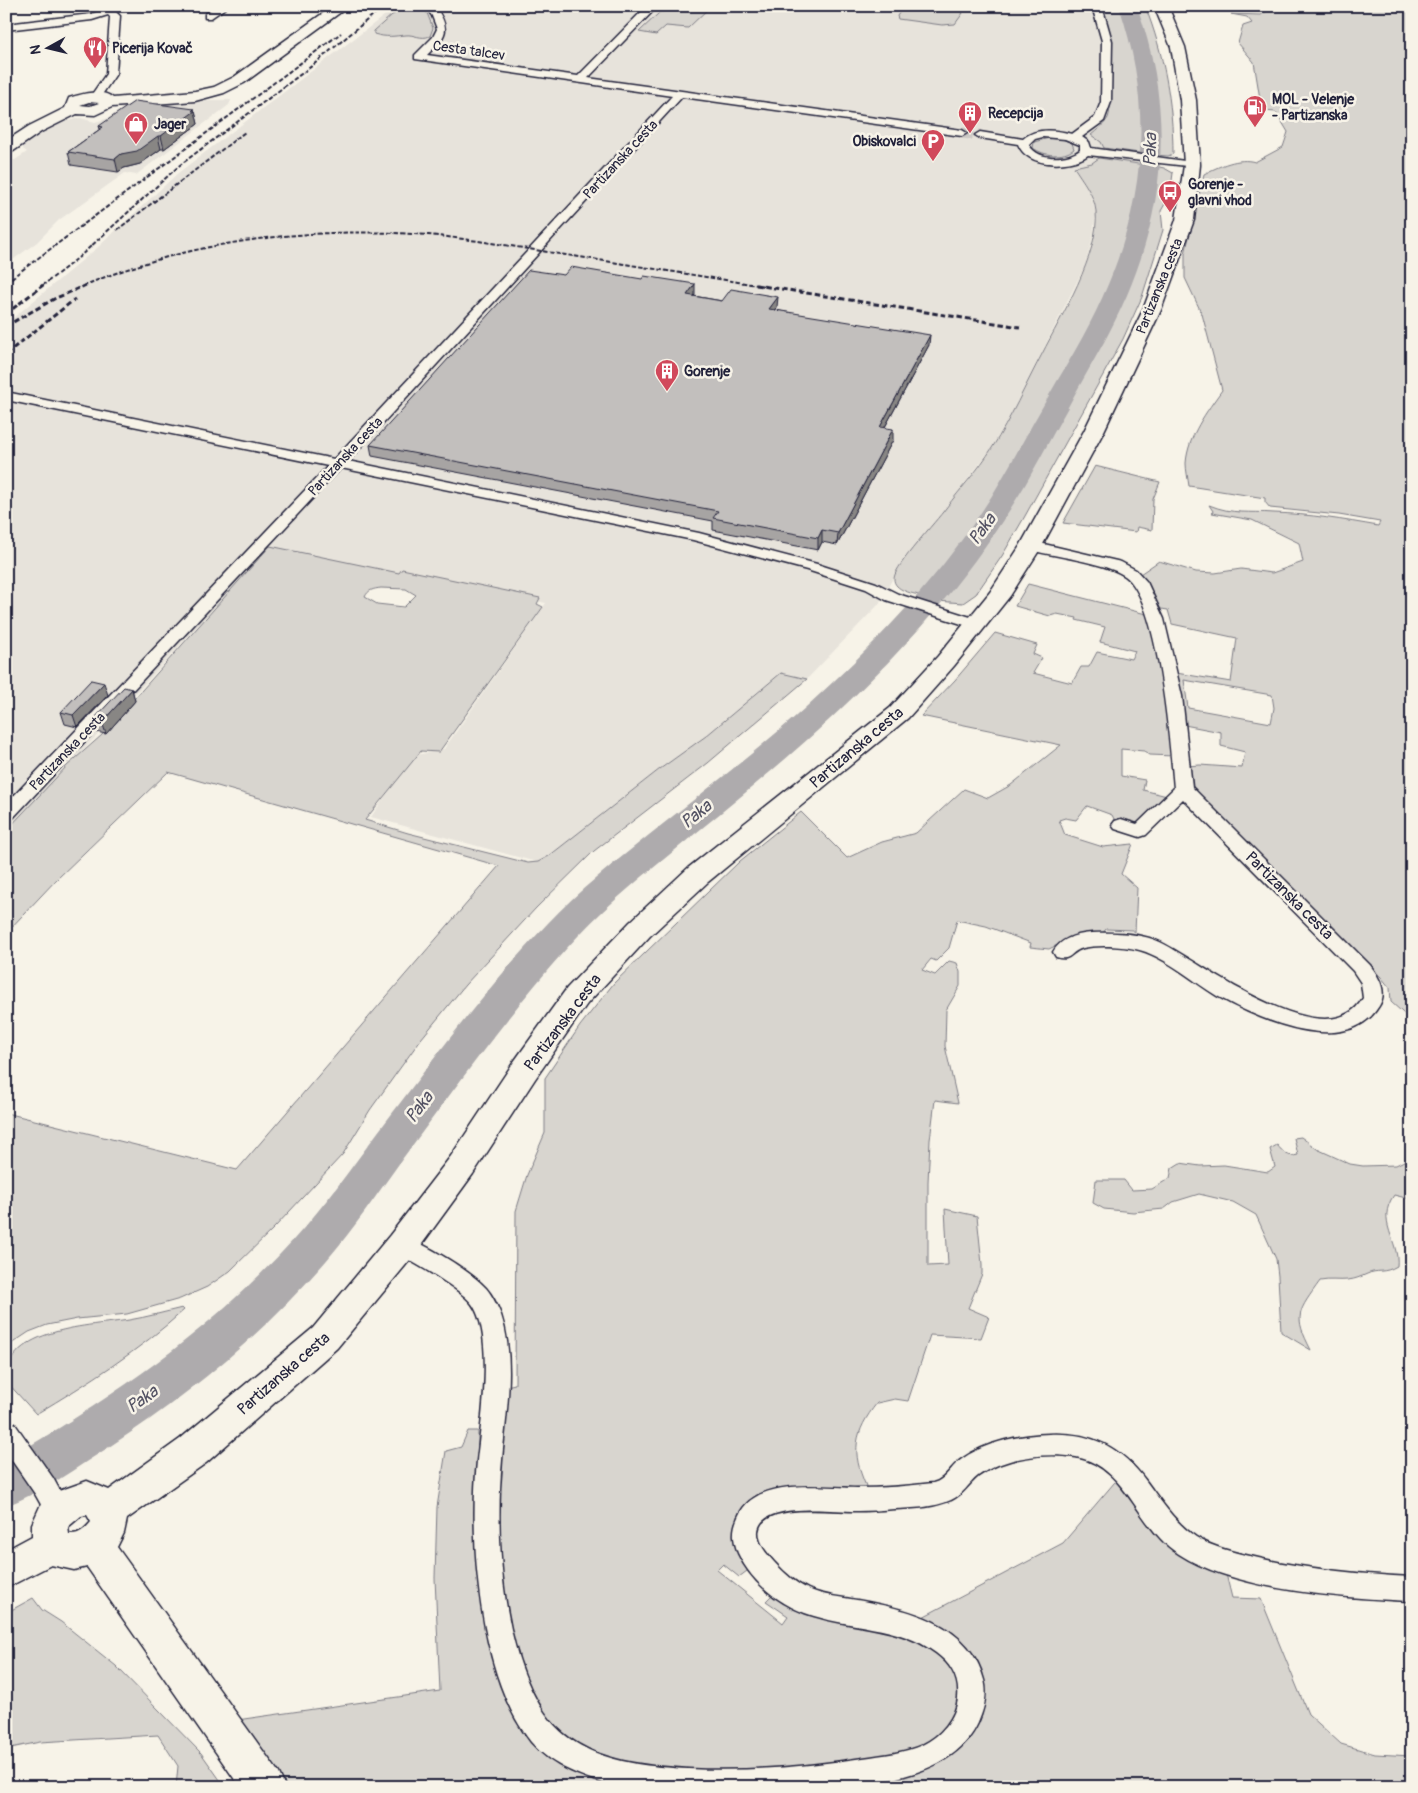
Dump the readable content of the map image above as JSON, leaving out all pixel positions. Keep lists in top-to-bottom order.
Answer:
{
  "streets": {
    "main road": ["Partizanska cesta"],
    "street": ["Cesta talcev"]
  },
  "water": ["Paka"],
  "places": {
    "restaurant": ["Picerija Kovač"],
    "fuel station": ["MOL - Velenje - Partizanska"],
    "building": ["Recepcija", "Gorenje"],
    "shop": ["Jager"],
    "parking": ["Obiskovalci"],
    "bus stop": ["Gorenje - glavni vhod"]
  },
  "north": "left"
}
